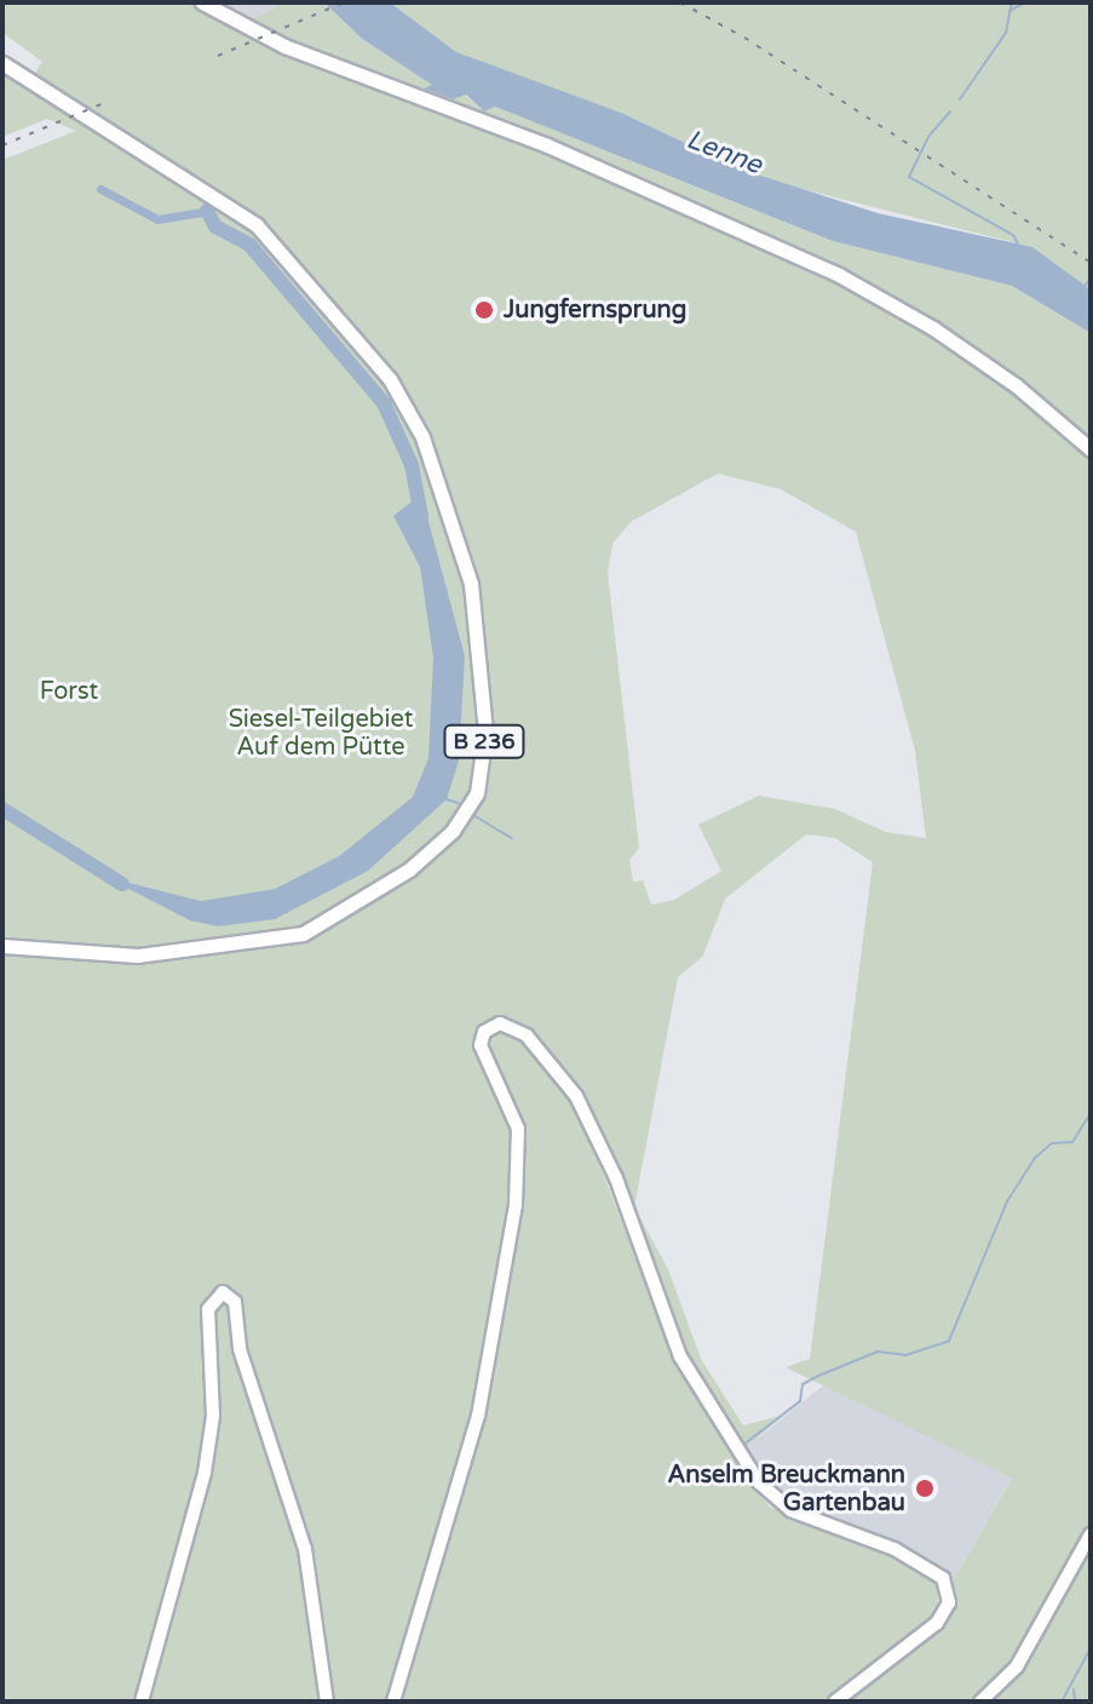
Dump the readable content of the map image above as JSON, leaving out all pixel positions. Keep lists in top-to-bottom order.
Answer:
{
  "streets": {
    "main road": ["B 236"]
  },
  "water": ["Lenne"],
  "parks": ["Forst", "Siesel-Teilgebiet Auf dem Pütte"],
  "places": ["Jungfernsprung", "Anselm Breuckmann Gartenbau"]
}
